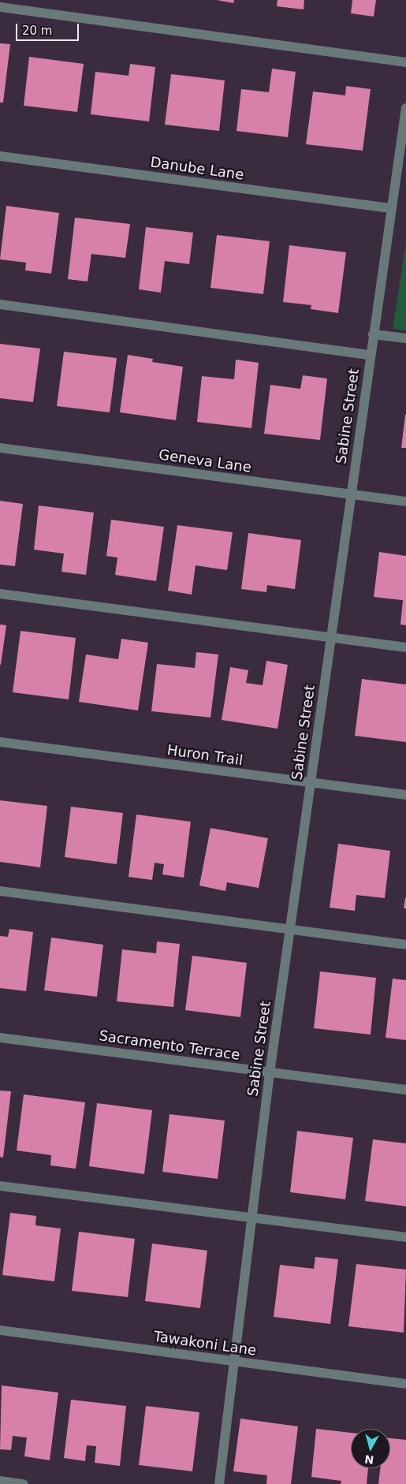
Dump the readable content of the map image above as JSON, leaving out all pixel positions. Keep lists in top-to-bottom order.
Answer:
{
  "streets": {
    "street": [
      "Danube Lane",
      "Sabine Street",
      "Geneva Lane",
      "Huron Trail",
      "Sacramento Terrace",
      "Tawakoni Lane"
    ]
  },
  "crossings": [
    ["Danube Lane", "Sabine Street"],
    ["Sabine Street", "Geneva Lane"],
    ["Sabine Street", "Huron Trail"],
    ["Sabine Street", "Sacramento Terrace"],
    ["Sabine Street", "Tawakoni Lane"]
  ],
  "scale_bar": "20 m",
  "north": "bottom"
}
